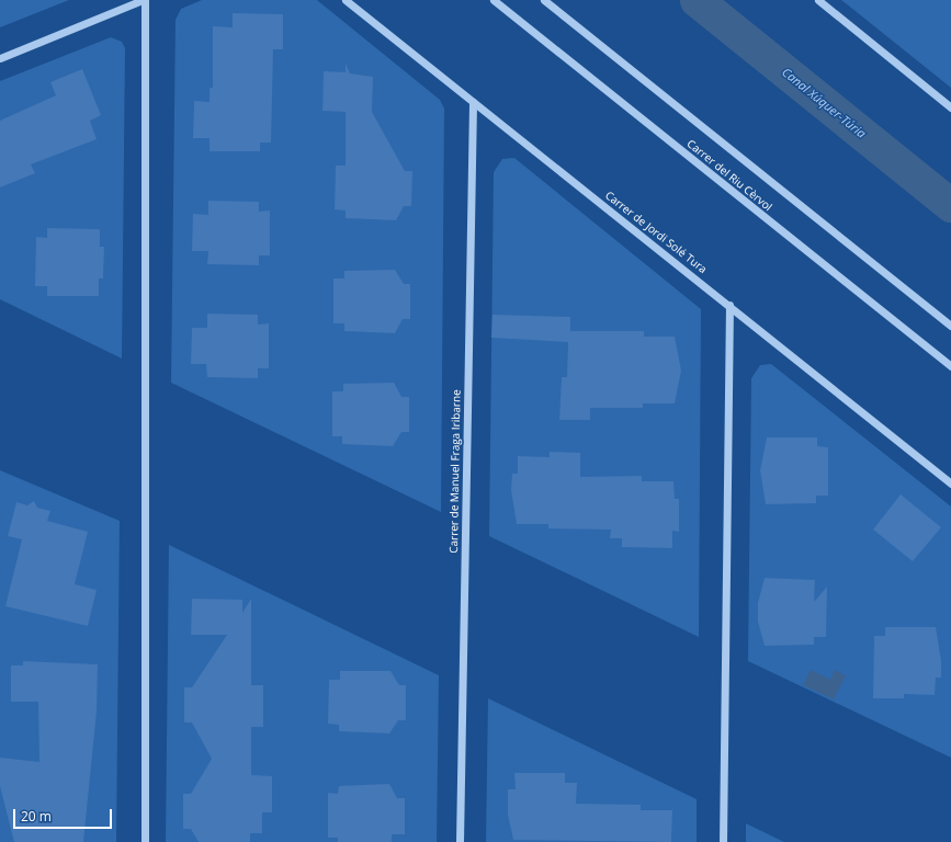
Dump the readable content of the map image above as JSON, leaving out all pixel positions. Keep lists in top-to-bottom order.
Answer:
{
  "streets": {
    "street": ["Carrer del Riu Cèrvol", "Carrer de Jordi Solé Tura", "Carrer de Manuel Fraga Iribarne"]
  },
  "crossings": [
    ["Carrer de Jordi Solé Tura", "Carrer de Manuel Fraga Iribarne"]
  ],
  "water": ["Canal Xúquer-Túria"],
  "scale_bar": "20 m"
}
